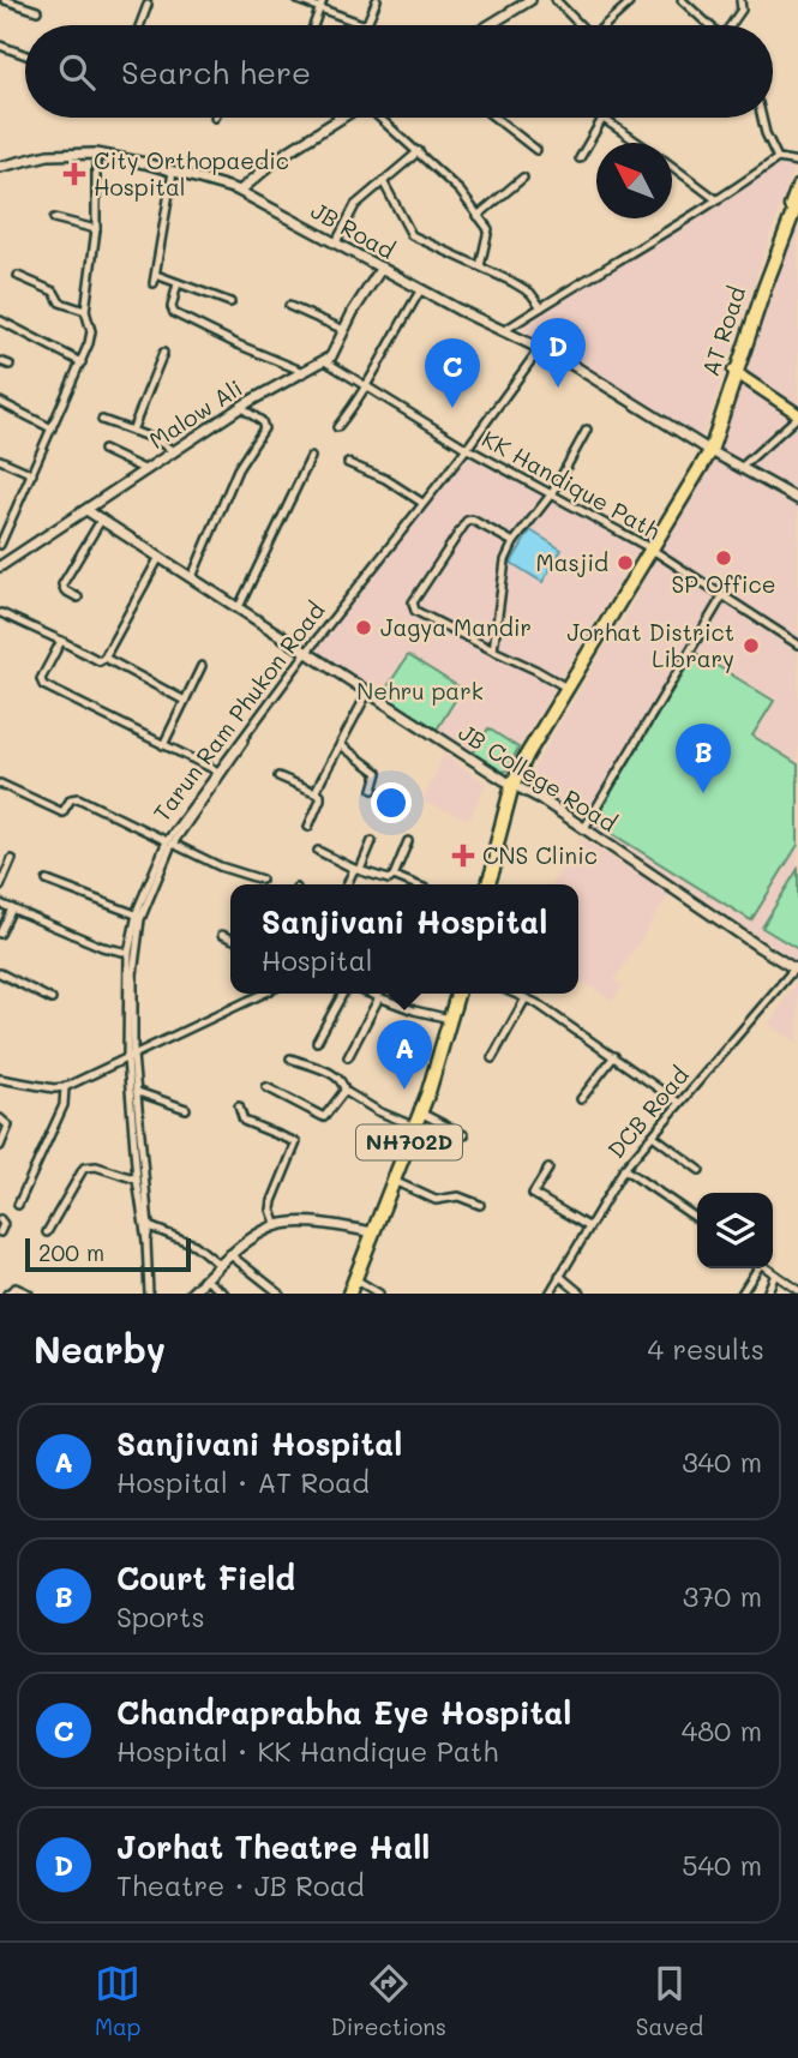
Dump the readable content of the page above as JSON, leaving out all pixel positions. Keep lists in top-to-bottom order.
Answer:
{
  "streets": {
    "highway": ["AT Road", "NH702D"],
    "street": [
      "JB Road",
      "Malow Ali",
      "KK Handique Path",
      "Tarun Ram Phukon Road",
      "JB College Road",
      "DCB Road"
    ]
  },
  "crossings": [
    ["JB Road", "AT Road"],
    ["JB Road", "Tarun Ram Phukon Road"],
    ["AT Road", "KK Handique Path"],
    ["AT Road", "JB College Road"],
    ["Malow Ali", "KK Handique Path"],
    ["Malow Ali", "JB College Road"],
    ["KK Handique Path", "Tarun Ram Phukon Road"],
    ["Tarun Ram Phukon Road", "JB College Road"],
    ["JB College Road", "DCB Road"]
  ],
  "parks": ["Nehru park"],
  "places": {
    "health": ["City Orthopaedic Hospital", "CNS Clinic"],
    "other": [
      "SP Office",
      "Masjid",
      "Jagya Mandir",
      "Jorhat District Library"
    ]
  },
  "scale_bar": "200 m",
  "north": "top left",
  "page": {
    "search": "Search here",
    "pins": [
      "D",
      "C",
      "B",
      "A"
    ],
    "popup": ["Sanjivani Hospital", "Hospital"],
    "scale": "200 m",
    "heading": ["Nearby", "4 results"],
    "list": [
      {
        "mark": "A",
        "name": "Sanjivani Hospital",
        "note": "Hospital · AT Road",
        "value": "340 m"
      },
      {
        "mark": "B",
        "name": "Court Field",
        "note": "Sports",
        "value": "370 m"
      },
      {
        "mark": "C",
        "name": "Chandraprabha Eye Hospital",
        "note": "Hospital · KK Handique Path",
        "value": "480 m"
      },
      {
        "mark": "D",
        "name": "Jorhat Theatre Hall",
        "note": "Theatre · JB Road",
        "value": "540 m"
      }
    ],
    "nav": ["Map", "Directions", "Saved"]
  }
}
